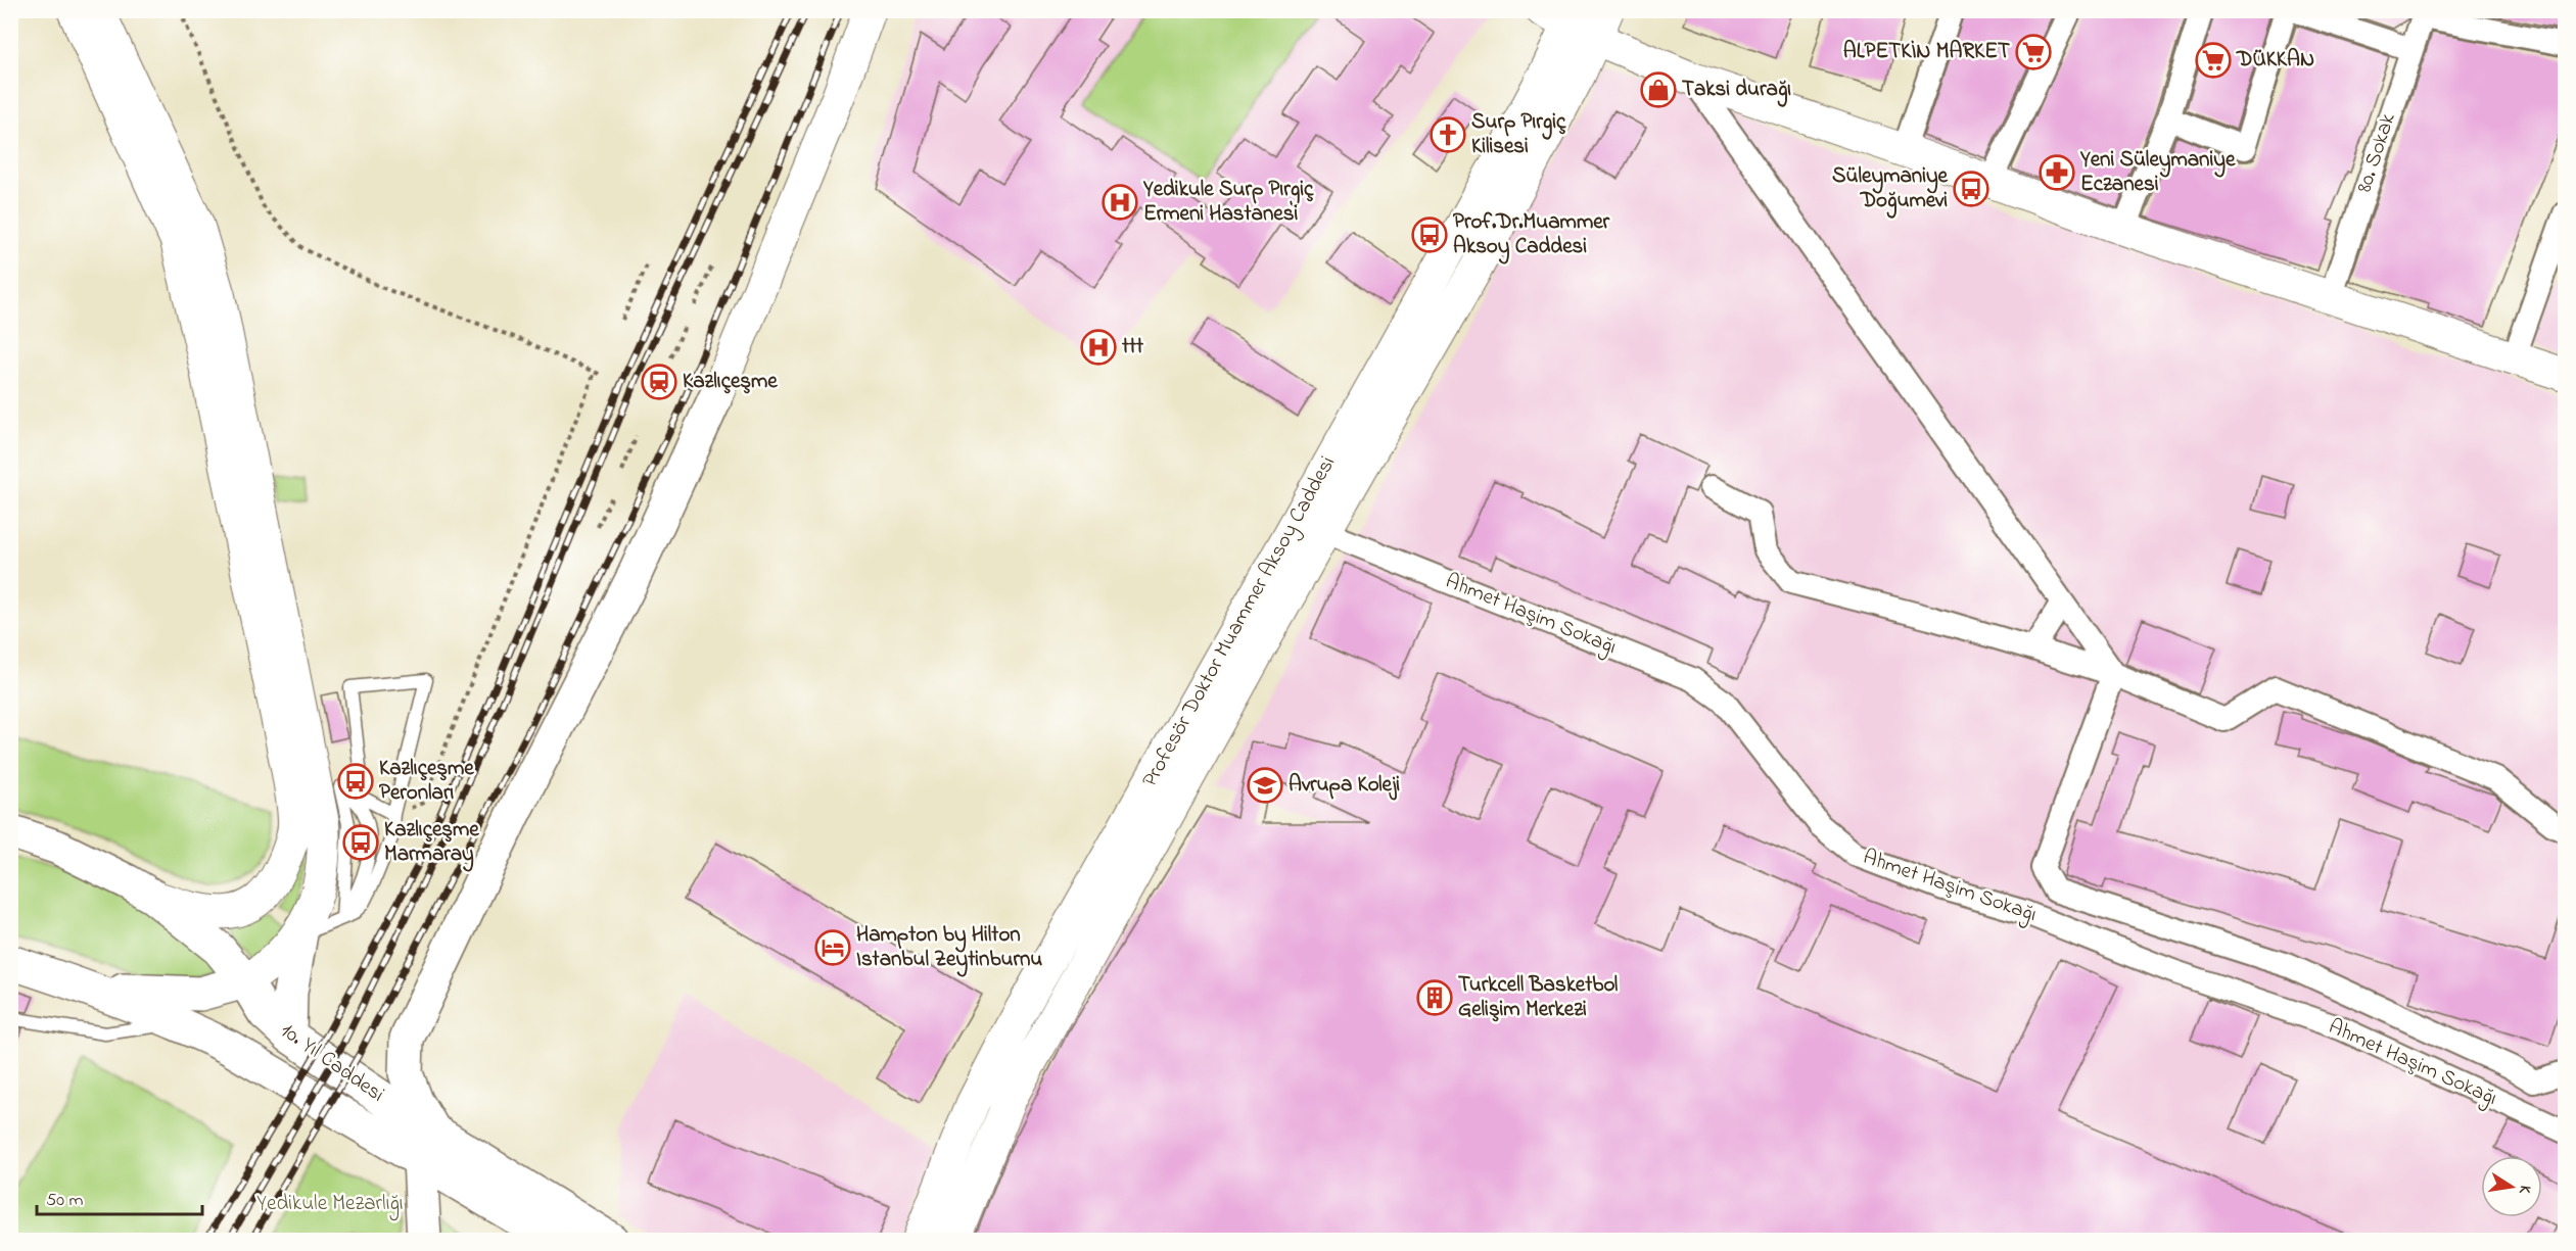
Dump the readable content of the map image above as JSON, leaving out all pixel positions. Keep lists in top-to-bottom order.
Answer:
{
  "streets": {
    "main road": ["Profesör Doktor Muammer Aksoy Caddesi", "10. Yıl Caddesi"],
    "street": ["80. Sokak", "Ahmet Haşim Sokağı"]
  },
  "crossings": [
    ["Ahmet Haşim Sokağı", "Profesör Doktor Muammer Aksoy Caddesi"]
  ],
  "parks": ["Yedikule Mezarlığı"],
  "places": {
    "supermarket": ["ALPETKİN MARKET", "DÜKKAN"],
    "shop": ["Taksi durağı"],
    "church": ["Surp Pırgiç Kilisesi"],
    "pharmacy": ["Yeni Süleymaniye Eczanesi"],
    "bus stop": [
      "Süleymaniye Doğumevi",
      "Prof.Dr.Muammer Aksoy Caddesi",
      "Kazlıçeşme Peronları",
      "Kazlıçeşme Marmaray"
    ],
    "hospital": ["Yedikule Surp Pırgiç Ermeni Hastanesi", "ttt"],
    "station": ["Kazlıçeşme"],
    "school or university": ["Avrupa Koleji"],
    "hotel": ["Hampton by Hilton Istanbul Zeytinburnu"],
    "building": ["Turkcell Basketbol Gelişim Merkezi"]
  },
  "scale_bar": "50 m",
  "north": "right"
}
